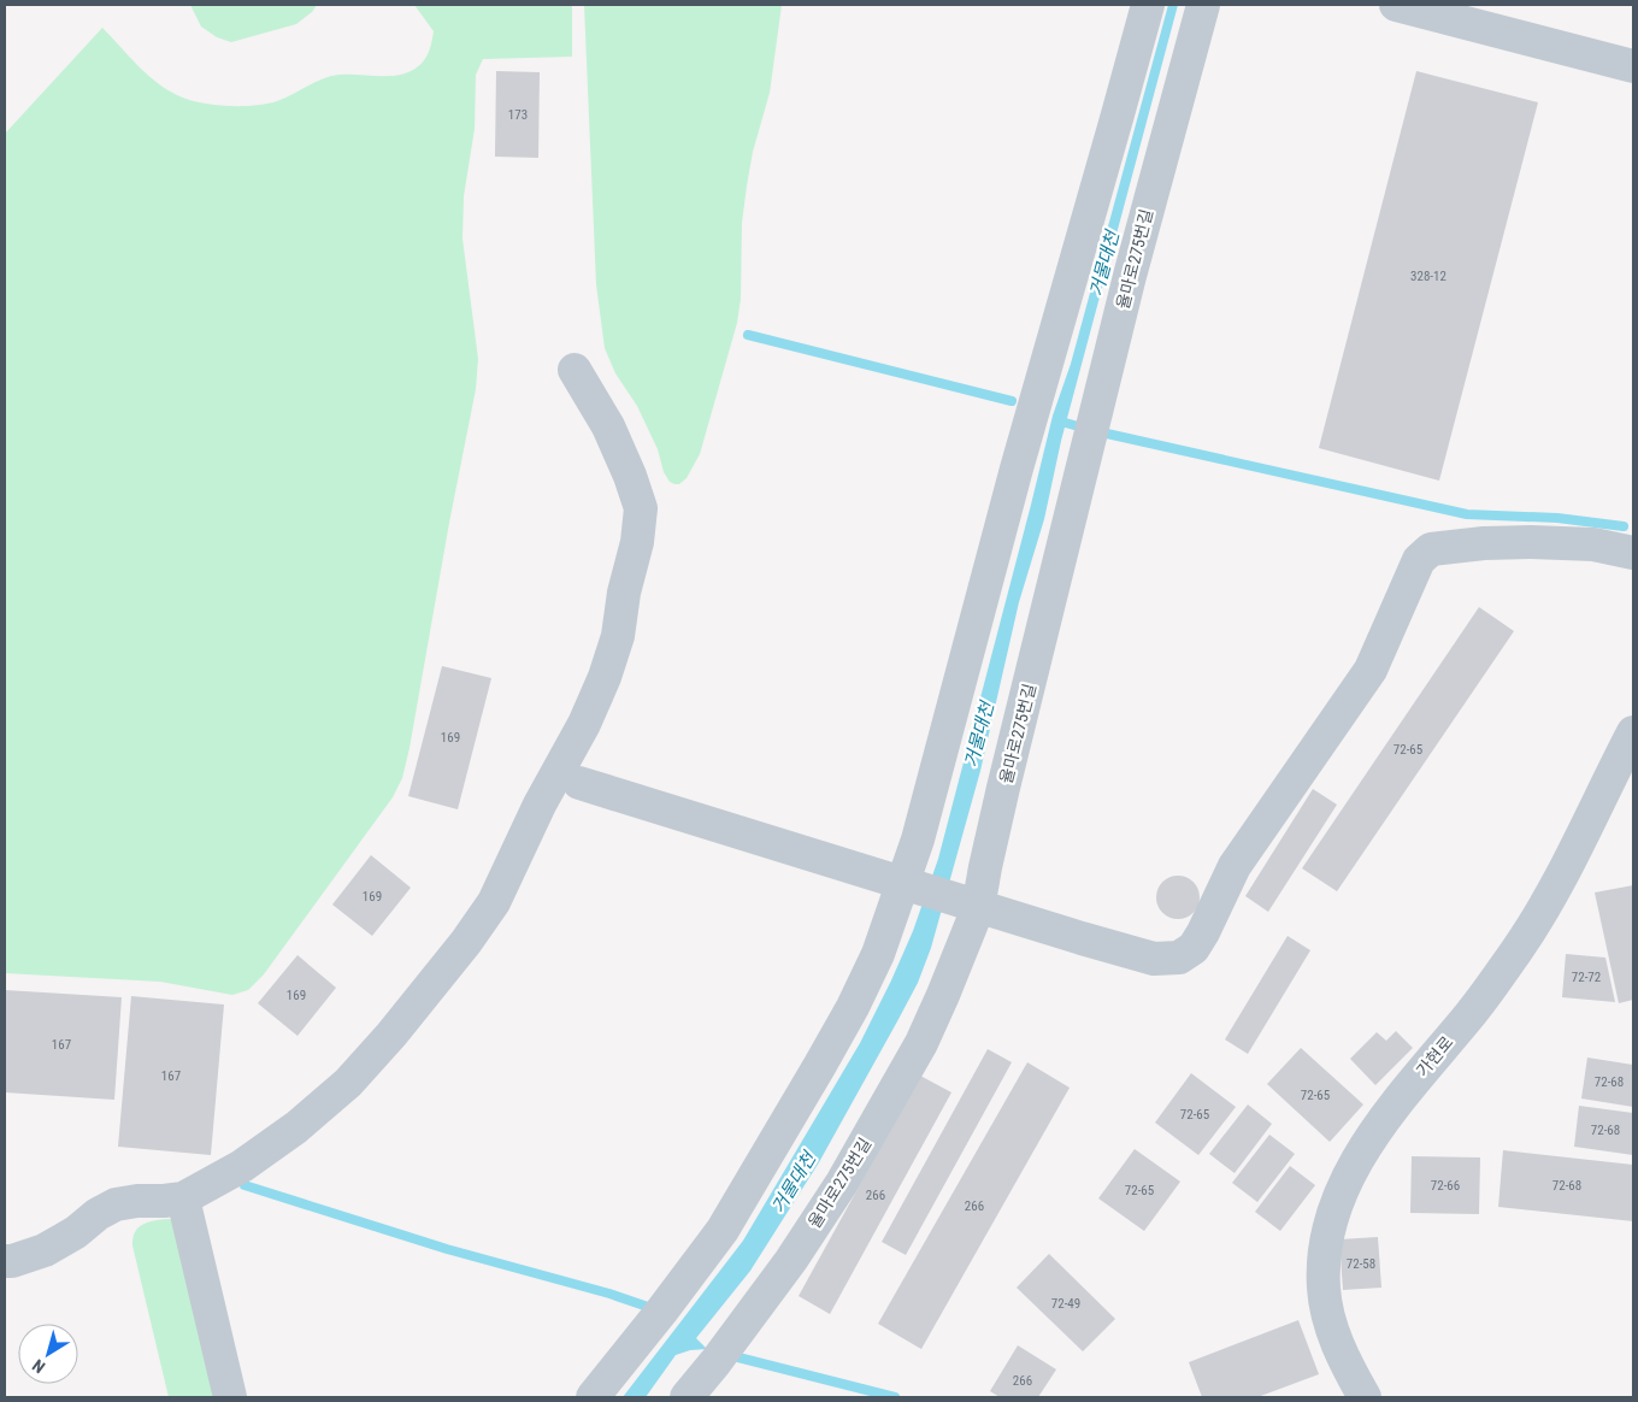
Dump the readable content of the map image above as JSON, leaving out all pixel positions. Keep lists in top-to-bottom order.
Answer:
{
  "streets": {
    "lane": ["율마로275번길", "가현로"]
  },
  "water": ["거물대천"],
  "house_numbers": [
    "173",
    "328-12",
    "169",
    "72-65",
    "169",
    "72-72",
    "169",
    "167",
    "167",
    "72-68",
    "72-65",
    "72-65",
    "72-68",
    "72-66",
    "72-68",
    "72-65",
    "266",
    "266",
    "72-58",
    "72-49",
    "266"
  ],
  "north": "bottom left"
}
